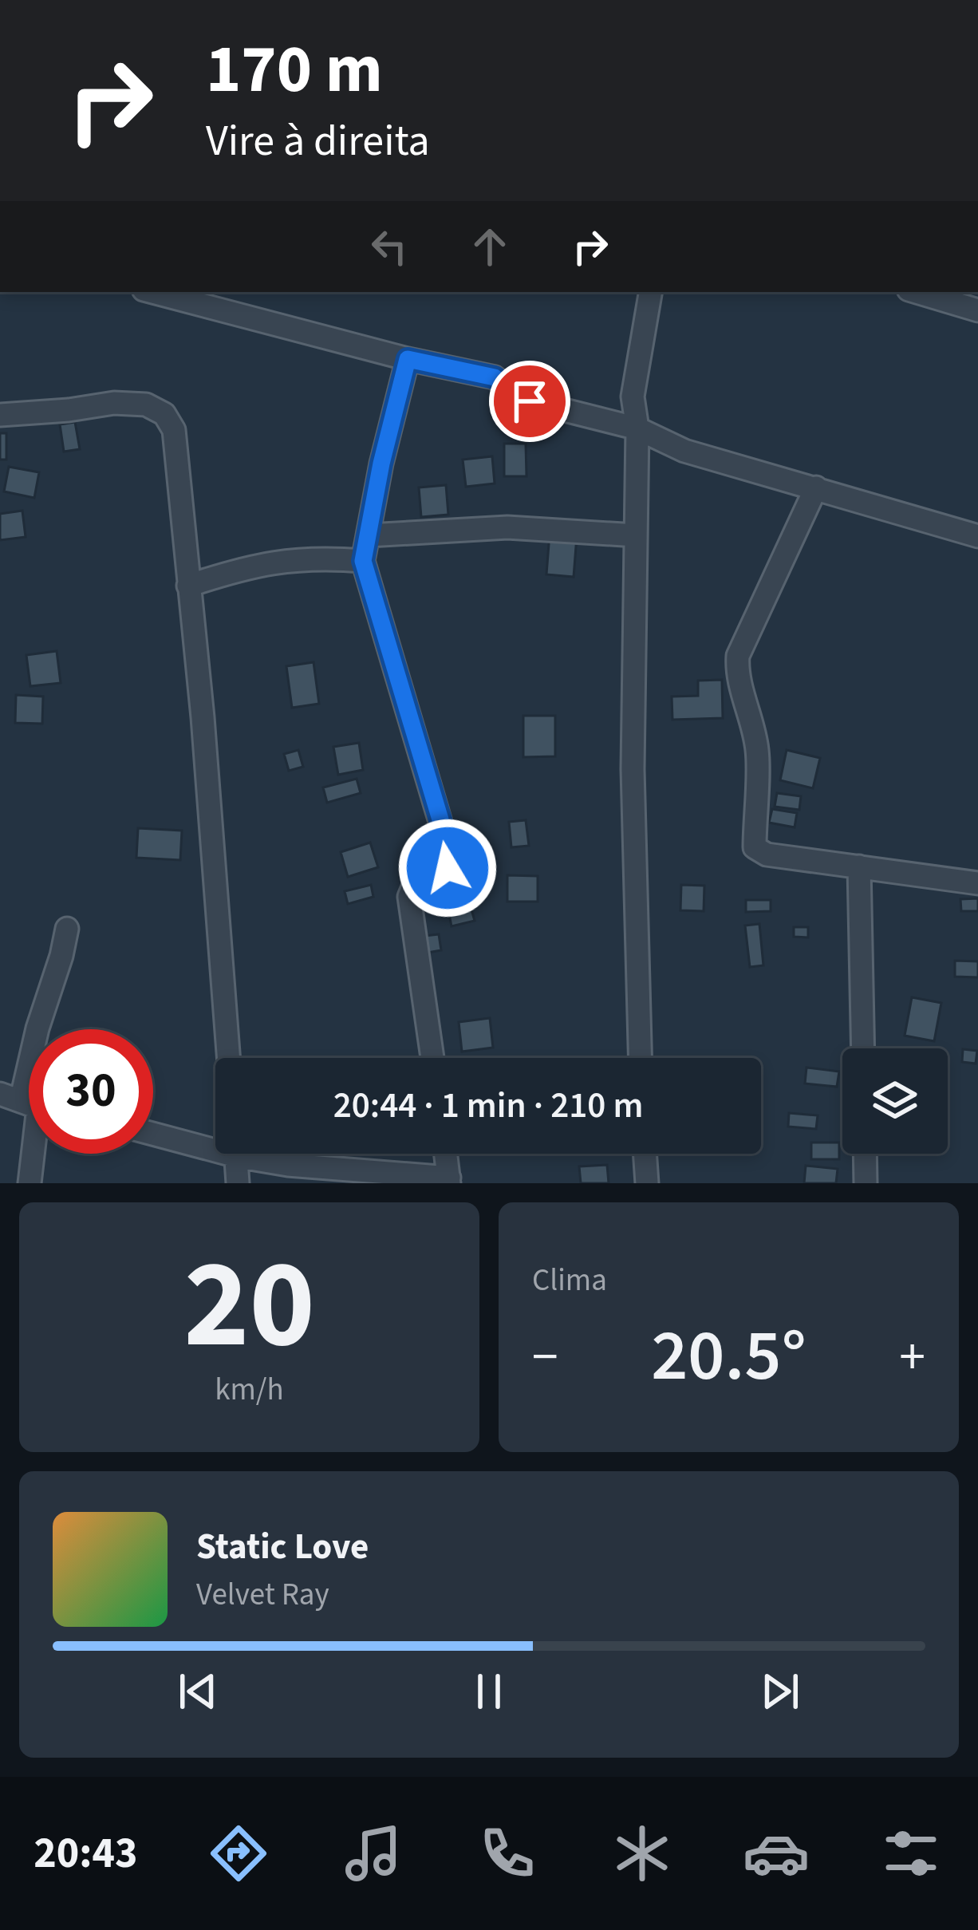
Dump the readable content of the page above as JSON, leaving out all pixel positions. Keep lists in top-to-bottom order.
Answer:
{
  "page": {
    "turn": ["170 m", "Vire à direita"],
    "limit": "30",
    "trip": "20:44 · 1 min · 210 m",
    "tile": [
      ["20", "km/h"],
      "Clima"
    ],
    "heat": ["−", "20.5°", "+"],
    "song": ["Static Love", "Velvet Ray"],
    "tabs": "20:43"
  }
}
